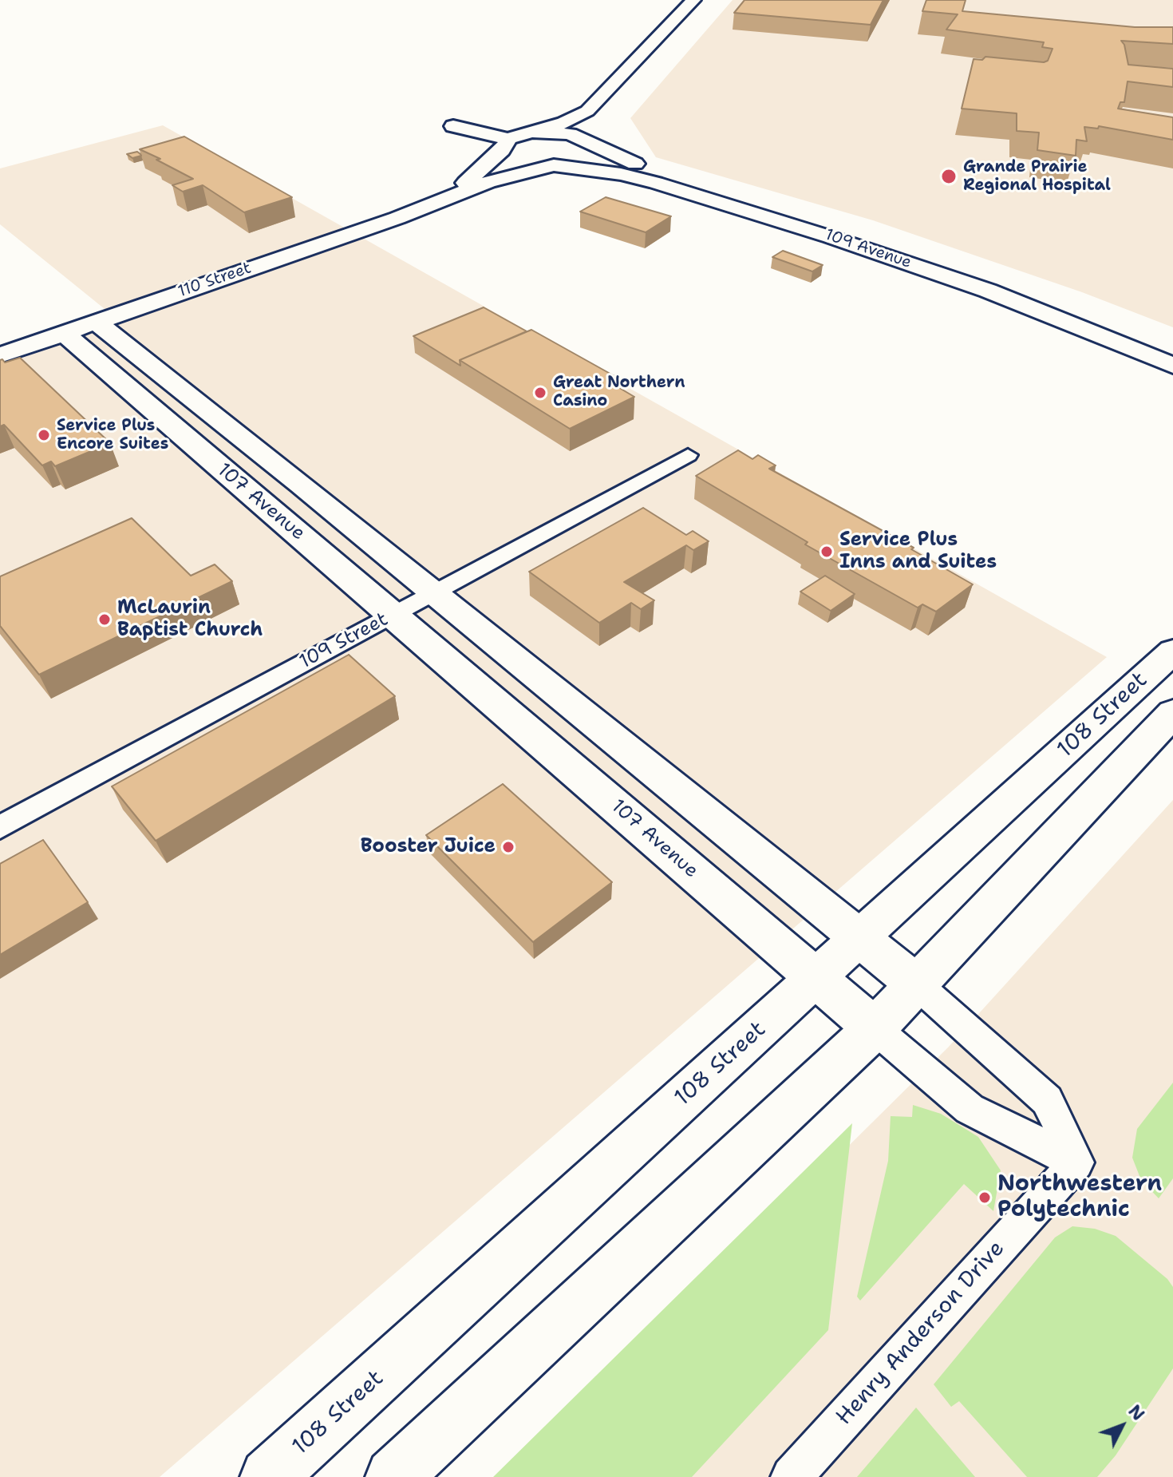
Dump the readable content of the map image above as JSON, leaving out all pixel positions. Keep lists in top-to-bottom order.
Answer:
{
  "streets": {
    "street": [
      "109 Avenue",
      "110 Street",
      "107 Avenue",
      "109 Street",
      "108 Street",
      "Henry Anderson Drive"
    ]
  },
  "crossings": [
    ["109 Avenue", "110 Street"],
    ["110 Street", "107 Avenue"],
    ["107 Avenue", "109 Street"],
    ["107 Avenue", "108 Street"],
    ["107 Avenue", "Henry Anderson Drive"]
  ],
  "places": [
    "Grande Prairie Regional Hospital",
    "Great Northern Casino",
    "Service Plus Encore Suites",
    "Service Plus Inns and Suites",
    "McLaurin Baptist Church",
    "Booster Juice",
    "Northwestern Polytechnic"
  ],
  "north": "top right"
}
